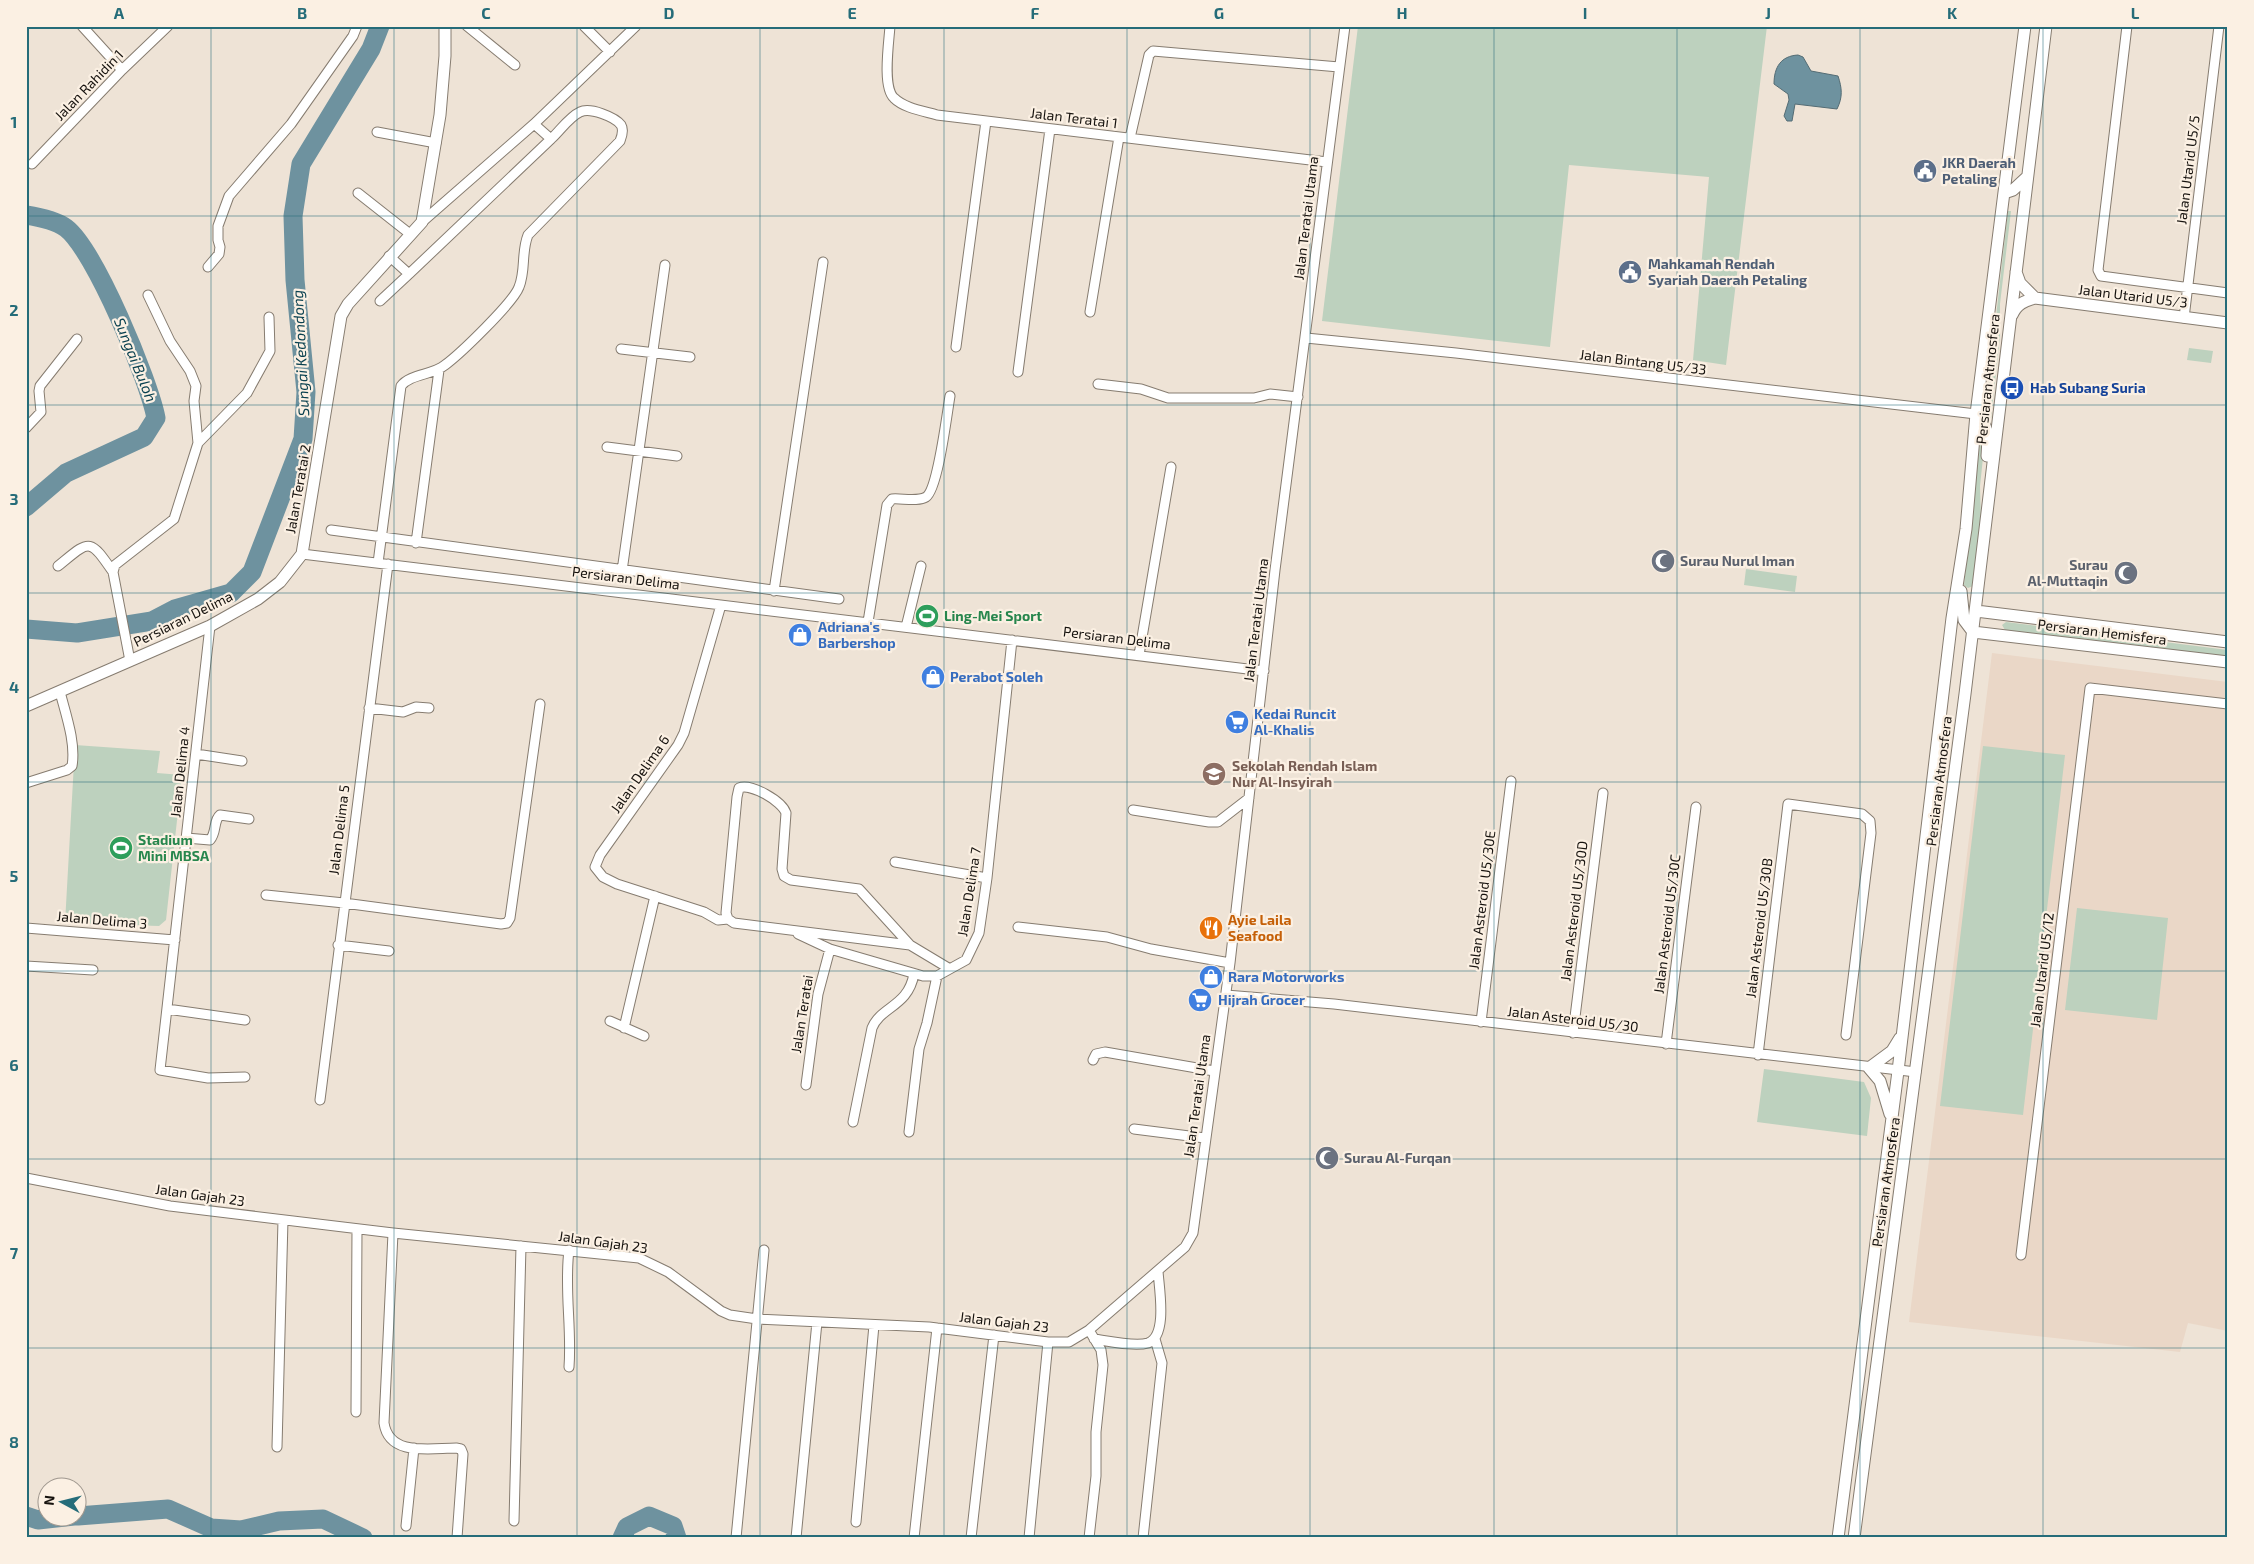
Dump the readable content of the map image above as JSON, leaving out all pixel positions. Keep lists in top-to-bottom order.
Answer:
{
  "streets": {
    "street": [
      "Jalan Rahidin 1",
      "Jalan Teratai 1",
      "Jalan Utarid U5/5",
      "Jalan Teratai Utama",
      "Jalan Utarid U5/3",
      "Jalan Bintang U5/33",
      "Persiaran Atmosfera",
      "Jalan Teratai 2",
      "Persiaran Delima",
      "Persiaran Hemisfera",
      "Jalan Delima 4",
      "Jalan Delima 6",
      "Jalan Delima 5",
      "Jalan Delima 7",
      "Jalan Asteroid U5/30E",
      "Jalan Asteroid U5/30D",
      "Jalan Delima 3",
      "Jalan Asteroid U5/30C",
      "Jalan Asteroid U5/30B",
      "Jalan Utarid U5/12",
      "Jalan Teratai",
      "Jalan Asteroid U5/30",
      "Jalan Gajah 23"
    ]
  },
  "crossings": [
    ["Jalan Teratai 1", "Jalan Teratai Utama"],
    ["Jalan Utarid U5/5", "Jalan Utarid U5/3"],
    ["Jalan Teratai Utama", "Jalan Bintang U5/33"],
    ["Jalan Teratai Utama", "Persiaran Delima"],
    ["Jalan Teratai Utama", "Jalan Asteroid U5/30"],
    ["Jalan Teratai Utama", "Jalan Gajah 23"],
    ["Jalan Bintang U5/33", "Persiaran Atmosfera"],
    ["Persiaran Atmosfera", "Persiaran Hemisfera"],
    ["Persiaran Atmosfera", "Jalan Asteroid U5/30"],
    ["Jalan Teratai 2", "Persiaran Delima"],
    ["Persiaran Delima", "Jalan Delima 4"],
    ["Persiaran Delima", "Jalan Delima 6"],
    ["Persiaran Delima", "Jalan Delima 5"],
    ["Persiaran Delima", "Jalan Delima 7"],
    ["Jalan Delima 4", "Jalan Delima 3"],
    ["Jalan Asteroid U5/30E", "Jalan Asteroid U5/30"],
    ["Jalan Asteroid U5/30D", "Jalan Asteroid U5/30"],
    ["Jalan Asteroid U5/30C", "Jalan Asteroid U5/30"],
    ["Jalan Asteroid U5/30B", "Jalan Asteroid U5/30"]
  ],
  "water": ["Sungai Kedondong", "Sungai Buloh"],
  "places": {
    "public building": ["JKR Daerah Petaling", "Mahkamah Rendah Syariah Daerah Petaling"],
    "bus stop": ["Hab Subang Suria"],
    "mosque": ["Surau Nurul Iman", "Surau Al-Muttaqin", "Surau Al-Furqan"],
    "sports": ["Ling-Mei Sport", "Stadium Mini MBSA"],
    "shop": ["Adriana's Barbershop", "Perabot Soleh", "Rara Motorworks"],
    "supermarket": ["Kedai Runcit Al-Khalis", "Hijrah Grocer"],
    "school or university": ["Sekolah Rendah Islam Nur Al-Insyirah"],
    "restaurant": ["Ayie Laila Seafood"]
  },
  "north": "left",
  "grid": {
    "columns": [
      "A",
      "B",
      "C",
      "D",
      "E",
      "F",
      "G",
      "H",
      "I",
      "J",
      "K",
      "L"
    ],
    "rows": [
      "1",
      "2",
      "3",
      "4",
      "5",
      "6",
      "7",
      "8"
    ]
  }
}
